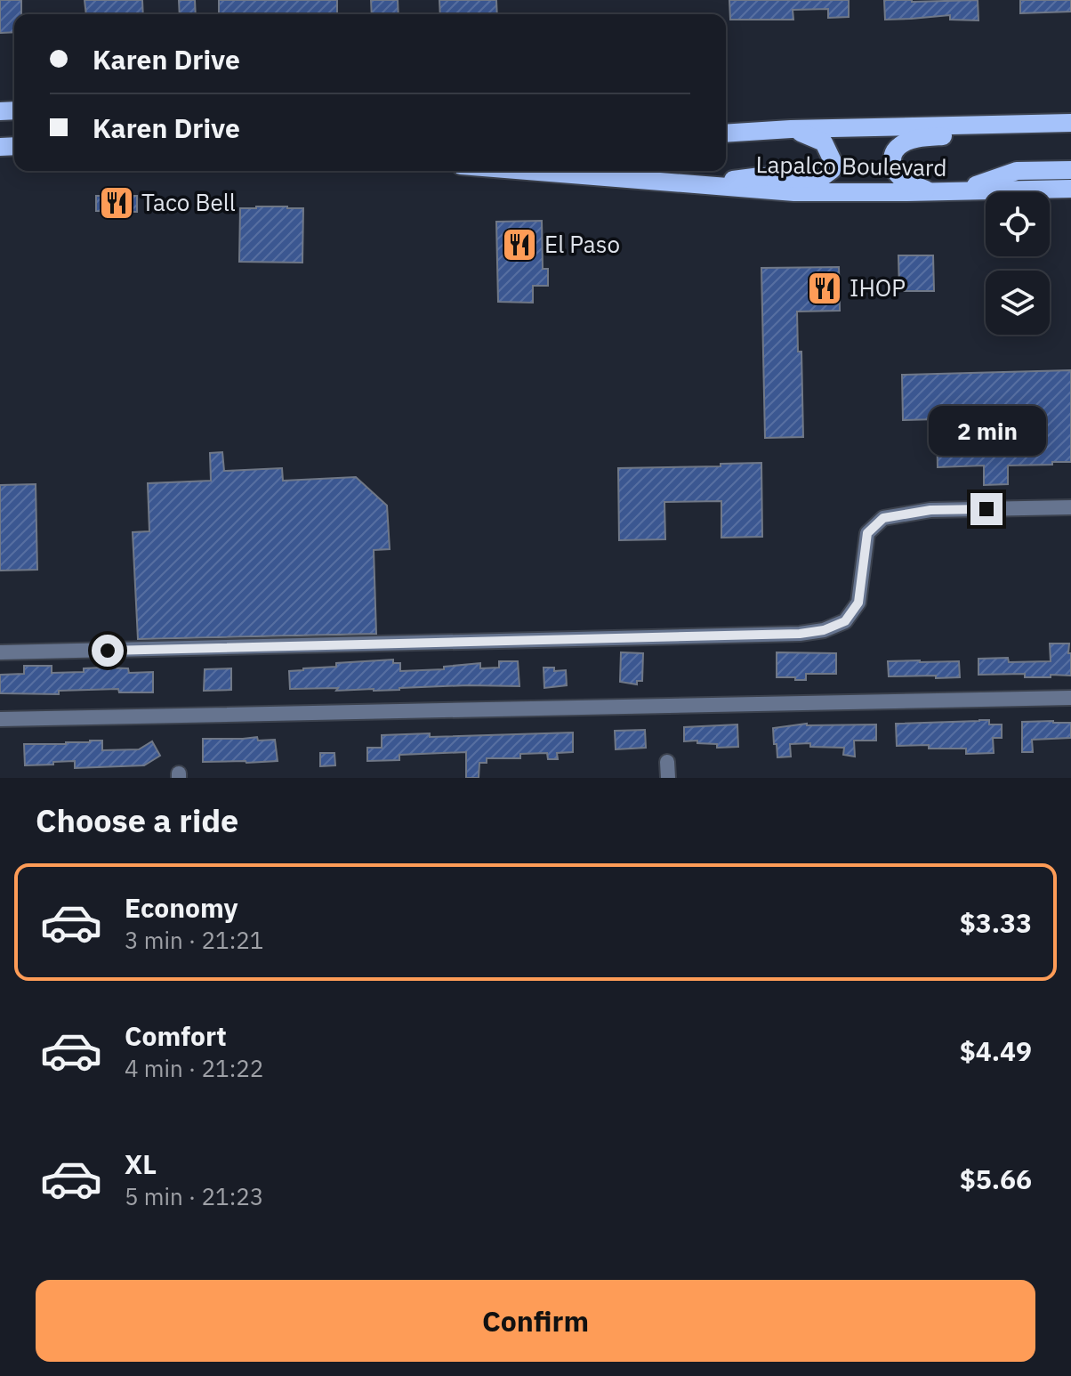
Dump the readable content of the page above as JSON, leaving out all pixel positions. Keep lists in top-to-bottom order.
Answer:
{
  "streets": {
    "main road": ["Lapalco Boulevard"]
  },
  "places": {
    "restaurant": ["Taco Bell", "El Paso", "IHOP"]
  },
  "page": {
    "banner": ["Karen Drive", "Karen Drive"],
    "bubble": "2 min",
    "heading": "Choose a ride",
    "list": [
      {
        "name": "Economy",
        "note": "3 min · 21:21",
        "value": "$3.33"
      },
      {
        "name": "Comfort",
        "note": "4 min · 21:22",
        "value": "$4.49"
      },
      {
        "name": "XL",
        "note": "5 min · 21:23",
        "value": "$5.66"
      }
    ],
    "buttons": "Confirm"
  }
}
